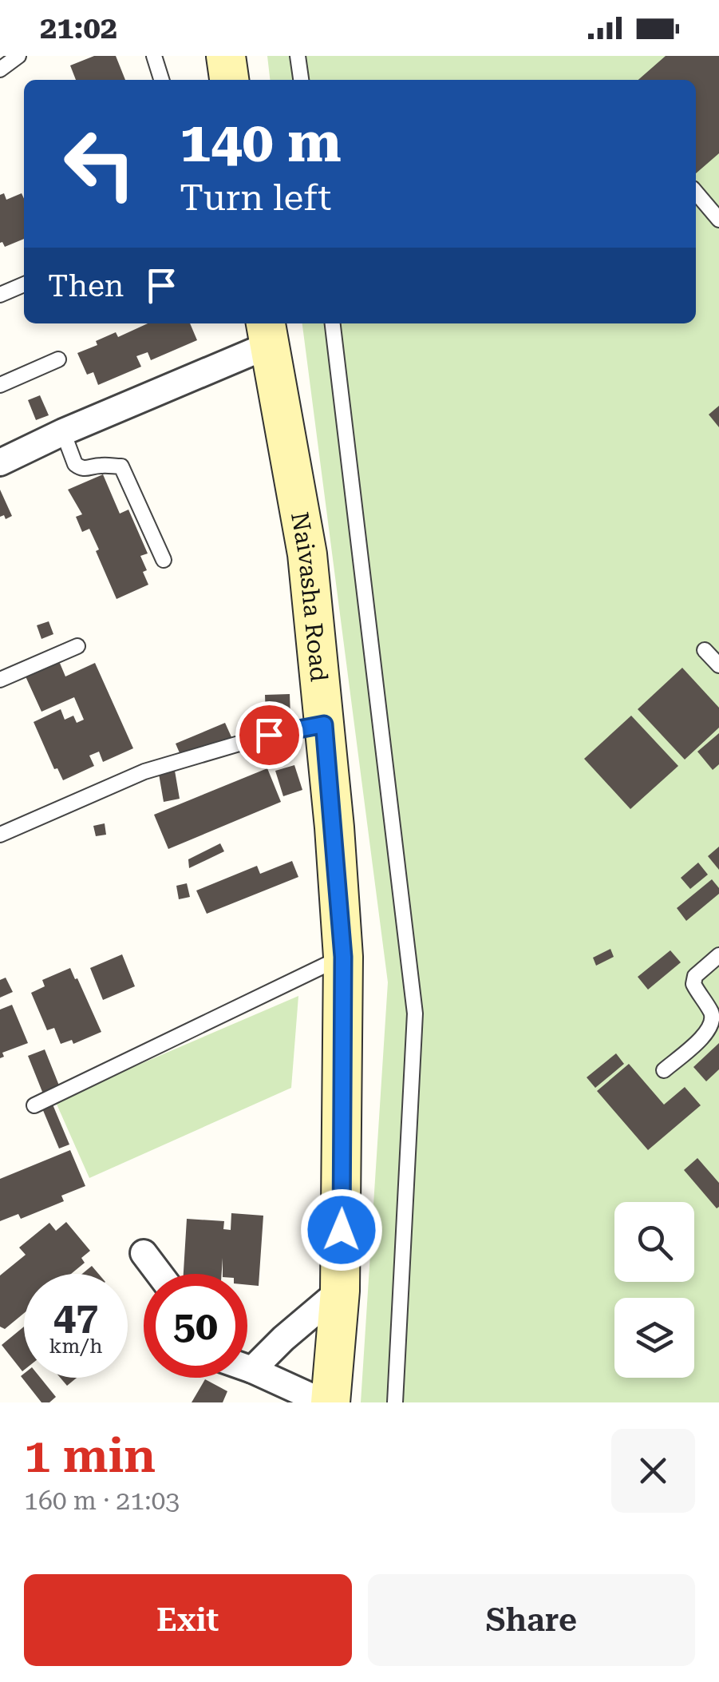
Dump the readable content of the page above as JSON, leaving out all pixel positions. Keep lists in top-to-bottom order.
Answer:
{
  "streets": {
    "main road": ["Naivasha Road"]
  },
  "page": {
    "status": "21:02",
    "turn": ["140 m", "Turn left"],
    "then": "Then",
    "speed": "47 km/h",
    "limit": "50",
    "heading": ["1 min", "160 m · 21:03"],
    "buttons": ["Exit", "Share"]
  }
}
